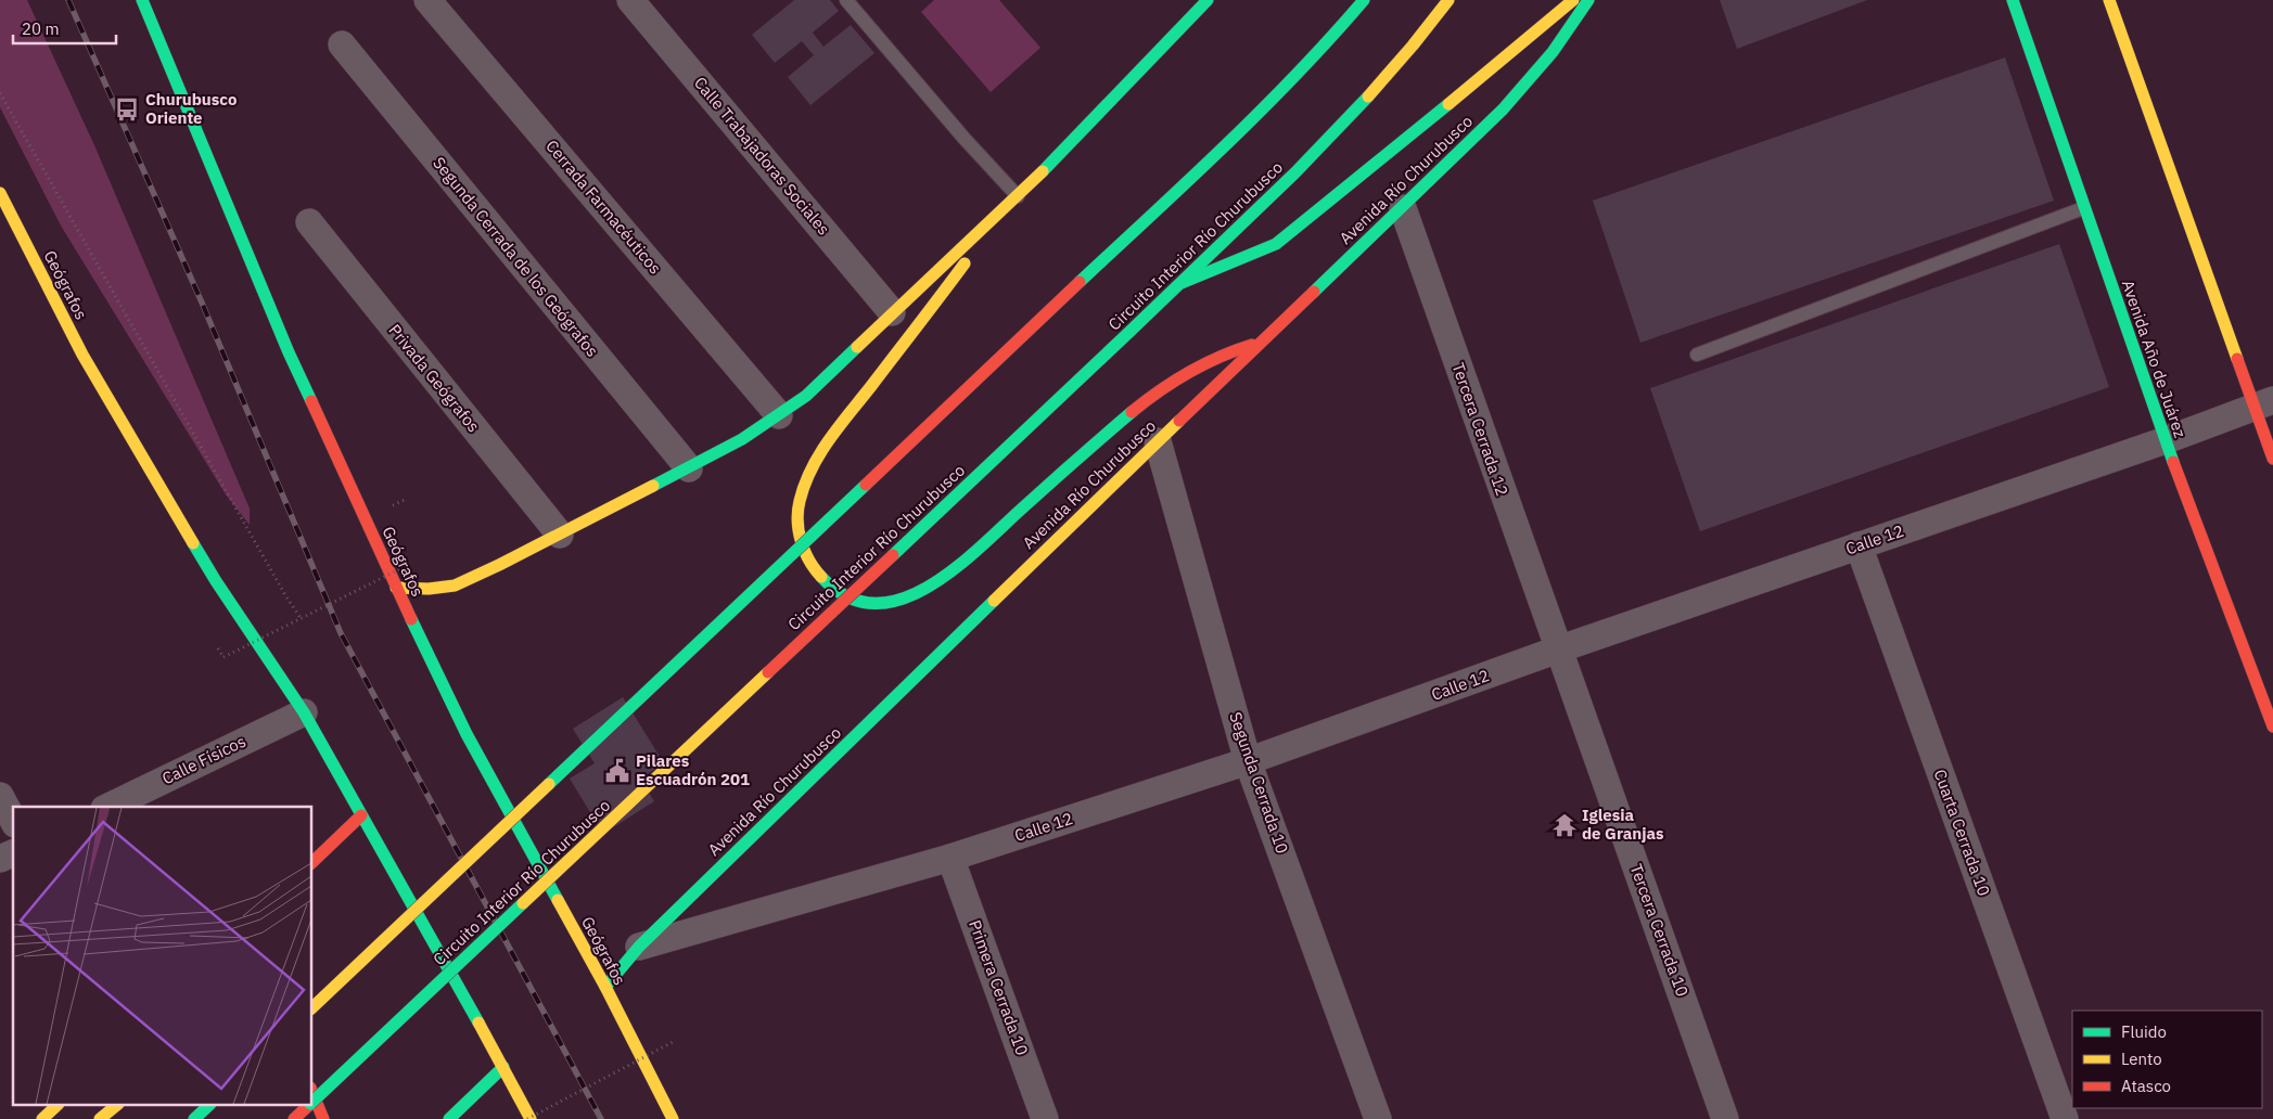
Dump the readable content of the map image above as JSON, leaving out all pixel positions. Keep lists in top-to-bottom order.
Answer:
{
  "streets": {
    "main road": [
      "Avenida Río Churubusco",
      "Circuito Interior Río Churubusco",
      "Geógrafos",
      "Avenida Año de Juárez"
    ],
    "street": [
      "Calle Trabajadoras Sociales",
      "Cerrada Farmacéuticos",
      "Segunda Cerrada de los Geógrafos",
      "Privada Geógrafos",
      "Tercera Cerrada 12",
      "Calle 12",
      "Calle Físicos",
      "Segunda Cerrada 10",
      "Cuarta Cerrada 10",
      "Tercera Cerrada 10",
      "Primera Cerrada 10"
    ]
  },
  "crossings": [
    ["Avenida Río Churubusco", "Geógrafos"],
    ["Avenida Río Churubusco", "Tercera Cerrada 12"],
    ["Avenida Río Churubusco", "Calle 12"],
    ["Avenida Río Churubusco", "Segunda Cerrada 10"],
    ["Geógrafos", "Calle Físicos"],
    ["Avenida Año de Juárez", "Calle 12"],
    ["Tercera Cerrada 12", "Calle 12"],
    ["Tercera Cerrada 12", "Tercera Cerrada 10"],
    ["Calle 12", "Segunda Cerrada 10"],
    ["Calle 12", "Cuarta Cerrada 10"],
    ["Calle 12", "Tercera Cerrada 10"],
    ["Calle 12", "Primera Cerrada 10"]
  ],
  "places": {
    "bus stop": ["Churubusco Oriente"],
    "public building": ["Pilares Escuadrón 201"],
    "temple": ["Iglesia de Granjas"]
  },
  "legend": ["Fluido", "Lento", "Atasco"],
  "scale_bar": "20 m"
}
